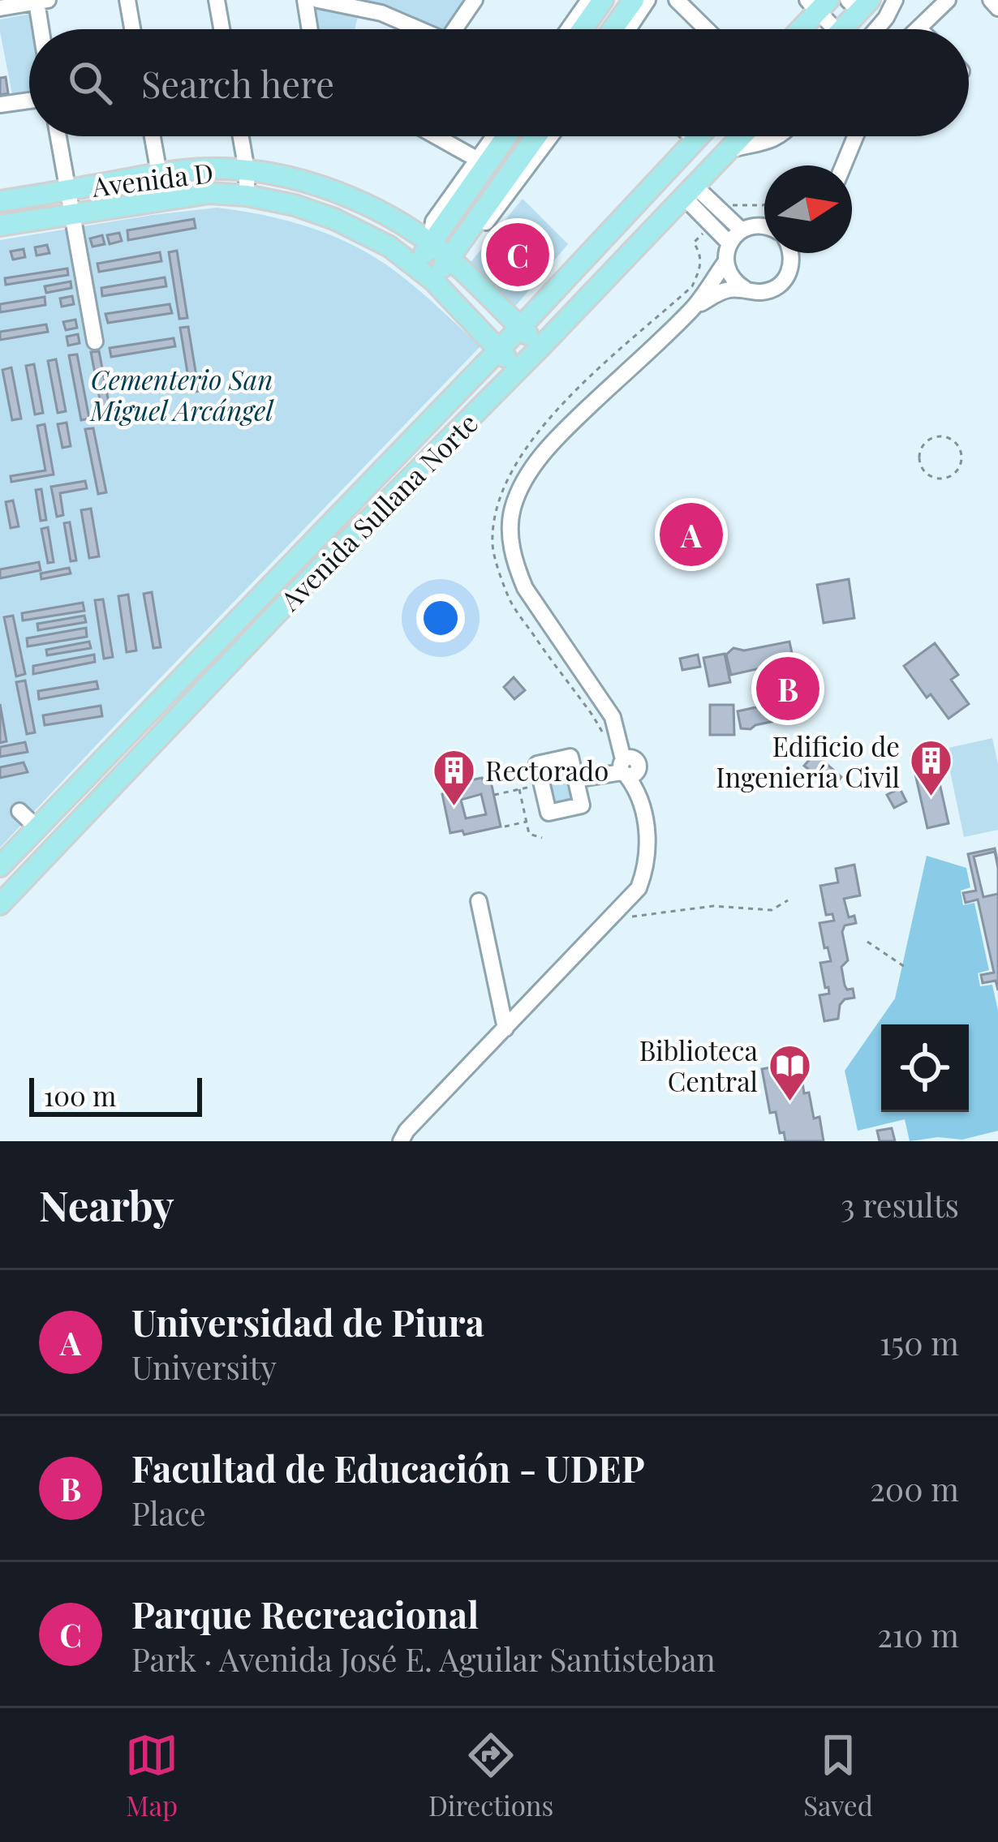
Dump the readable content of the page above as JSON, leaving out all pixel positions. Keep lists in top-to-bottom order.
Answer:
{
  "streets": {
    "main road": ["Avenida D", "Avenida Sullana Norte"]
  },
  "crossings": [
    ["Avenida D", "Avenida Sullana Norte"]
  ],
  "parks": ["Cementerio San Miguel Arcángel"],
  "places": {
    "building": ["Edificio de Ingeniería Civil", "Rectorado"],
    "library": ["Biblioteca Central"]
  },
  "scale_bar": "100 m",
  "north": "right",
  "page": {
    "search": "Search here",
    "pins": ["C", "A", "B"],
    "scale": "100 m",
    "heading": ["Nearby", "3 results"],
    "list": [
      {
        "mark": "A",
        "name": "Universidad de Piura",
        "note": "University",
        "value": "150 m"
      },
      {
        "mark": "B",
        "name": "Facultad de Educación - UDEP",
        "note": "Place",
        "value": "200 m"
      },
      {
        "mark": "C",
        "name": "Parque Recreacional",
        "note": "Park · Avenida José E. Aguilar Santisteban",
        "value": "210 m"
      }
    ],
    "nav": ["Map", "Directions", "Saved"]
  }
}
